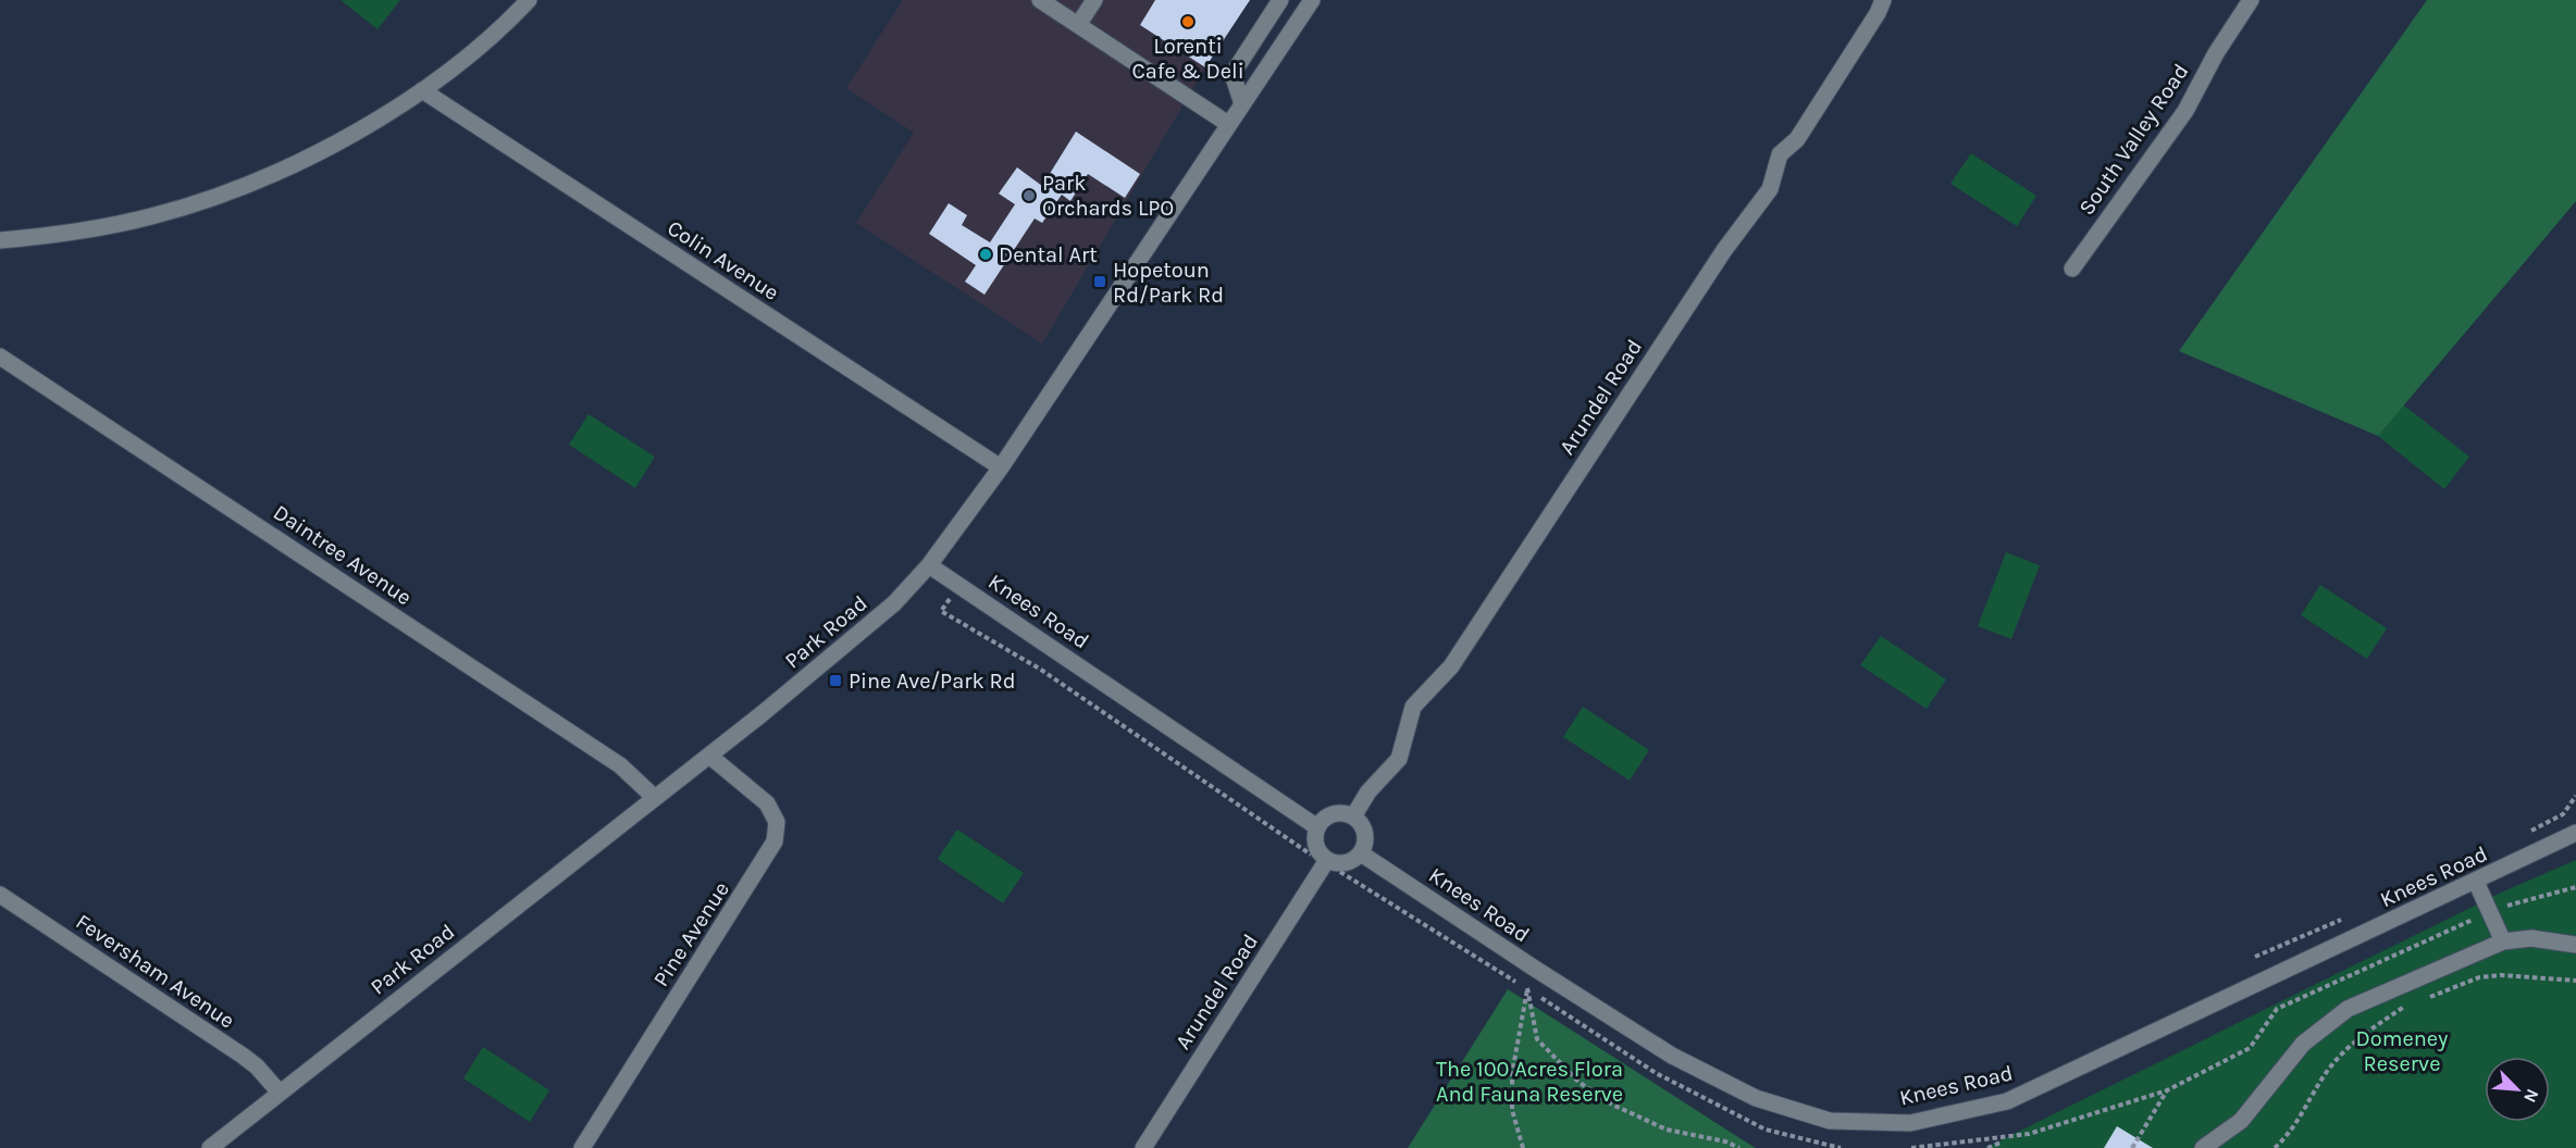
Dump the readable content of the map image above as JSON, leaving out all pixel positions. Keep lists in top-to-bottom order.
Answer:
{
  "streets": {
    "street": [
      "South Valley Road",
      "Colin Avenue",
      "Arundel Road",
      "Daintree Avenue",
      "Knees Road",
      "Park Road",
      "Pine Avenue",
      "Feversham Avenue"
    ]
  },
  "crossings": [
    ["Colin Avenue", "Park Road"],
    ["Arundel Road", "Knees Road"],
    ["Daintree Avenue", "Park Road"],
    ["Knees Road", "Park Road"],
    ["Park Road", "Pine Avenue"],
    ["Park Road", "Feversham Avenue"]
  ],
  "parks": ["Domeney Reserve", "The 100 Acres Flora And Fauna Reserve"],
  "places": {
    "other": ["Lorenti Cafe & Deli", "Park Orchards LPO", "Dental Art"],
    "transit": ["Hopetoun Rd/Park Rd", "Pine Ave/Park Rd"]
  },
  "north": "bottom right"
}
